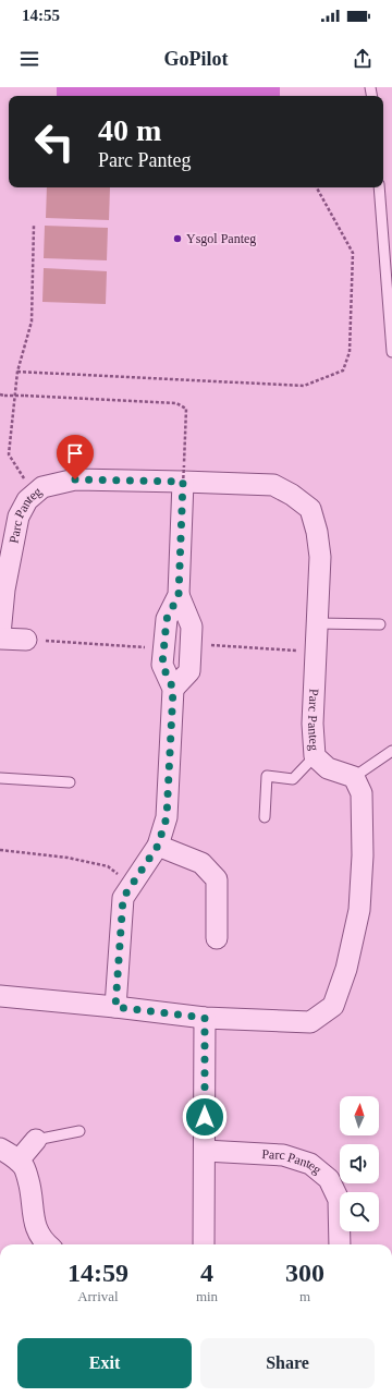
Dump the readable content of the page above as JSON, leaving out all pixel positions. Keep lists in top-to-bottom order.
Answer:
{
  "streets": {
    "street": ["Parc Panteg"]
  },
  "places": ["Ysgol Panteg"],
  "north": "top",
  "page": {
    "status": "14:55",
    "header": "GoPilot",
    "turn": ["40 m", "Parc Panteg"],
    "eta": [
      "14:59",
      "Arrival",
      "4",
      "min",
      "300",
      "m"
    ],
    "buttons": ["Exit", "Share"]
  }
}
